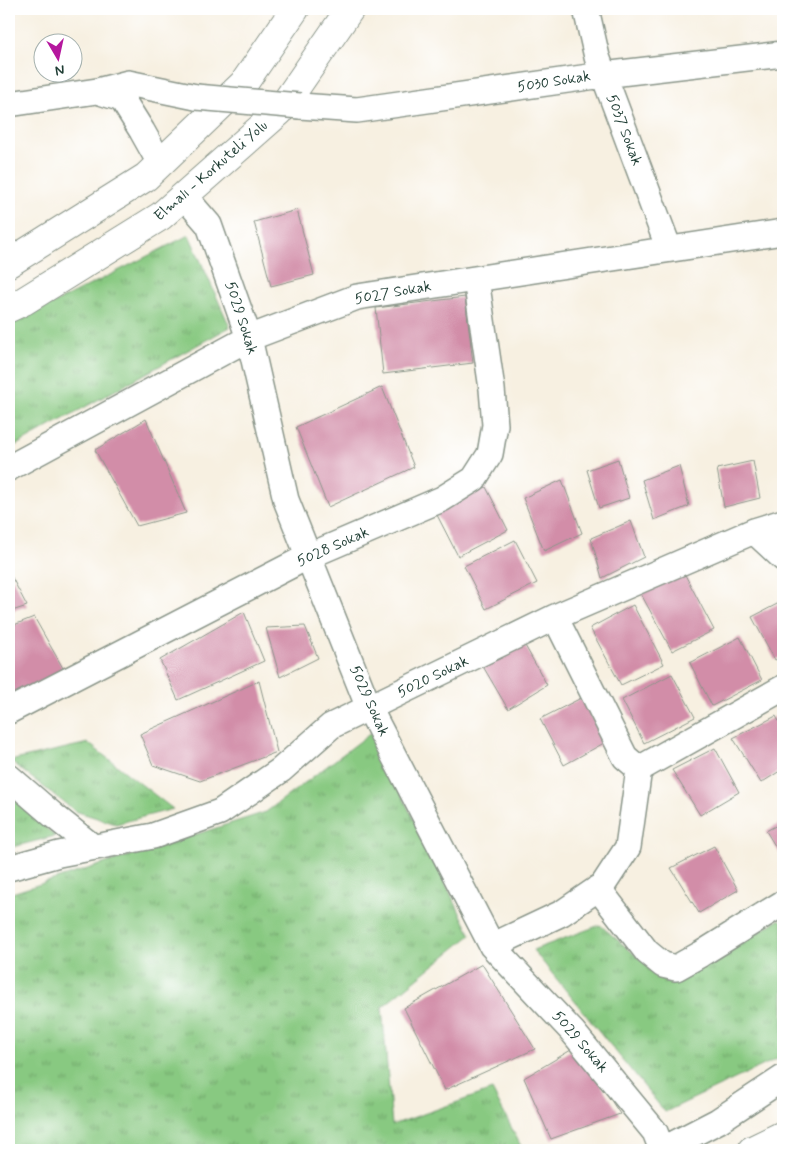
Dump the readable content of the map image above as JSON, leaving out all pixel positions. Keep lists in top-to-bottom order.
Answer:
{
  "streets": {
    "highway": ["Elmalı - Korkuteli Yolu"],
    "street": [
      "5030 Sokak",
      "5037 Sokak",
      "5027 Sokak",
      "5029 Sokak",
      "5028 Sokak",
      "5020 Sokak"
    ]
  },
  "crossings": [
    ["5030 Sokak", "5037 Sokak"],
    ["5037 Sokak", "5027 Sokak"],
    ["Elmalı - Korkuteli Yolu", "5029 Sokak"],
    ["5027 Sokak", "5029 Sokak"],
    ["5027 Sokak", "5028 Sokak"],
    ["5029 Sokak", "5028 Sokak"],
    ["5029 Sokak", "5020 Sokak"]
  ],
  "north": "bottom"
}
